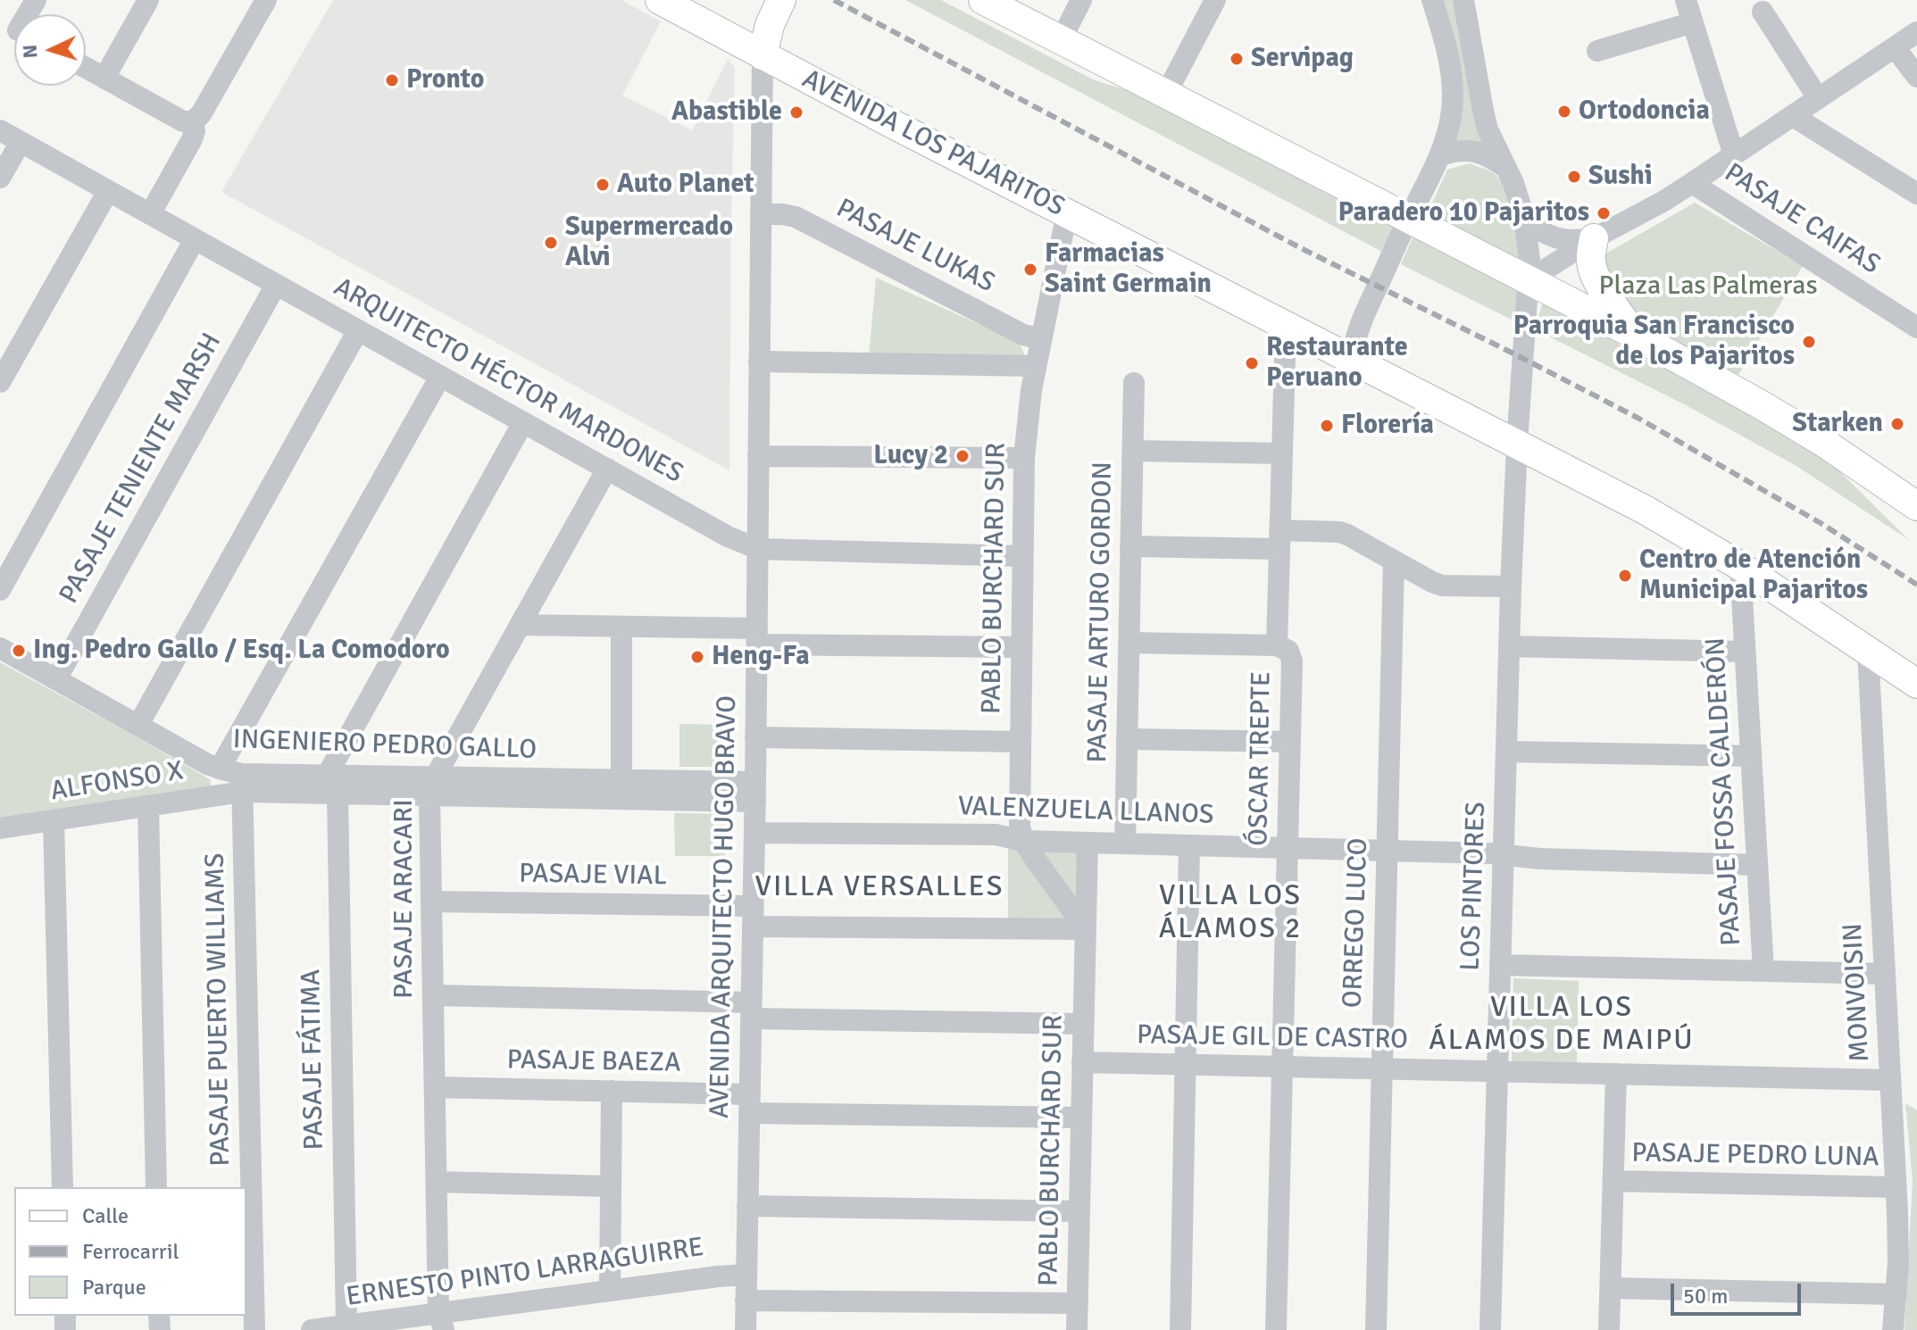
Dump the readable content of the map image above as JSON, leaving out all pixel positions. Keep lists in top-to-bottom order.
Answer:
{
  "streets": {
    "main road": ["AVENIDA LOS PAJARITOS"],
    "street": [
      "PASAJE CAIFAS",
      "PASAJE LUKAS",
      "ARQUITECTO HÉCTOR MARDONES",
      "PASAJE TENIENTE MARSH",
      "PABLO BURCHARD SUR",
      "PASAJE ARTURO GORDON",
      "INGENIERO PEDRO GALLO",
      "ÓSCAR TREPTE",
      "ALFONSO X",
      "PASAJE FOSSA CALDERÓN",
      "VALENZUELA LLANOS",
      "PASAJE VIAL",
      "LOS PINTORES",
      "PASAJE ARACARI",
      "AVENIDA ARQUITECTO HUGO BRAVO",
      "ORREGO LUCO",
      "MONVOISIN",
      "PASAJE PUERTO WILLIAMS",
      "PASAJE GIL DE CASTRO",
      "PASAJE FÁTIMA",
      "PASAJE BAEZA",
      "PASAJE PEDRO LUNA",
      "ERNESTO PINTO LARRAGUIRRE"
    ]
  },
  "crossings": [
    ["AVENIDA LOS PAJARITOS", "PABLO BURCHARD SUR"],
    ["AVENIDA LOS PAJARITOS", "ÓSCAR TREPTE"],
    ["AVENIDA LOS PAJARITOS", "PASAJE FOSSA CALDERÓN"],
    ["AVENIDA LOS PAJARITOS", "LOS PINTORES"],
    ["AVENIDA LOS PAJARITOS", "AVENIDA ARQUITECTO HUGO BRAVO"],
    ["AVENIDA LOS PAJARITOS", "MONVOISIN"],
    ["PASAJE LUKAS", "PABLO BURCHARD SUR"],
    ["PASAJE LUKAS", "AVENIDA ARQUITECTO HUGO BRAVO"],
    ["ARQUITECTO HÉCTOR MARDONES", "PASAJE TENIENTE MARSH"],
    ["ARQUITECTO HÉCTOR MARDONES", "PABLO BURCHARD SUR"],
    ["ARQUITECTO HÉCTOR MARDONES", "PASAJE ARACARI"],
    ["ARQUITECTO HÉCTOR MARDONES", "AVENIDA ARQUITECTO HUGO BRAVO"],
    ["PASAJE TENIENTE MARSH", "INGENIERO PEDRO GALLO"],
    ["PABLO BURCHARD SUR", "VALENZUELA LLANOS"],
    ["PABLO BURCHARD SUR", "PASAJE VIAL"],
    ["PABLO BURCHARD SUR", "PASAJE GIL DE CASTRO"],
    ["PABLO BURCHARD SUR", "PASAJE BAEZA"],
    ["PASAJE ARTURO GORDON", "VALENZUELA LLANOS"],
    ["INGENIERO PEDRO GALLO", "ALFONSO X"],
    ["INGENIERO PEDRO GALLO", "PASAJE ARACARI"],
    ["INGENIERO PEDRO GALLO", "AVENIDA ARQUITECTO HUGO BRAVO"],
    ["INGENIERO PEDRO GALLO", "PASAJE PUERTO WILLIAMS"],
    ["INGENIERO PEDRO GALLO", "PASAJE FÁTIMA"],
    ["ÓSCAR TREPTE", "VALENZUELA LLANOS"],
    ["ÓSCAR TREPTE", "PASAJE GIL DE CASTRO"],
    ["ALFONSO X", "PASAJE PUERTO WILLIAMS"],
    ["PASAJE FOSSA CALDERÓN", "VALENZUELA LLANOS"],
    ["VALENZUELA LLANOS", "LOS PINTORES"],
    ["VALENZUELA LLANOS", "AVENIDA ARQUITECTO HUGO BRAVO"],
    ["VALENZUELA LLANOS", "ORREGO LUCO"],
    ["PASAJE VIAL", "PASAJE ARACARI"],
    ["PASAJE VIAL", "AVENIDA ARQUITECTO HUGO BRAVO"],
    ["LOS PINTORES", "PASAJE GIL DE CASTRO"],
    ["PASAJE ARACARI", "PASAJE BAEZA"],
    ["PASAJE ARACARI", "ERNESTO PINTO LARRAGUIRRE"],
    ["AVENIDA ARQUITECTO HUGO BRAVO", "PASAJE BAEZA"],
    ["AVENIDA ARQUITECTO HUGO BRAVO", "ERNESTO PINTO LARRAGUIRRE"],
    ["ORREGO LUCO", "PASAJE GIL DE CASTRO"],
    ["MONVOISIN", "PASAJE GIL DE CASTRO"],
    ["MONVOISIN", "PASAJE PEDRO LUNA"],
    ["PASAJE FÁTIMA", "ERNESTO PINTO LARRAGUIRRE"]
  ],
  "districts": ["VILLA VERSALLES", "VILLA LOS ÁLAMOS 2", "VILLA LOS ÁLAMOS DE MAIPÚ"],
  "parks": ["Plaza Las Palmeras"],
  "places": [
    "Servipag",
    "Pronto",
    "Ortodoncia",
    "Abastible",
    "Sushi",
    "Auto Planet",
    "Paradero 10 Pajaritos",
    "Supermercado Alvi",
    "Farmacias Saint Germain",
    "Parroquia San Francisco de los Pajaritos",
    "Restaurante Peruano",
    "Starken",
    "Florería",
    "Lucy 2",
    "Centro de Atención Municipal Pajaritos",
    "Ing. Pedro Gallo / Esq. La Comodoro",
    "Heng-Fa"
  ],
  "legend": ["Calle", "Ferrocarril", "Parque"],
  "scale_bar": "50 m",
  "north": "left"
}
